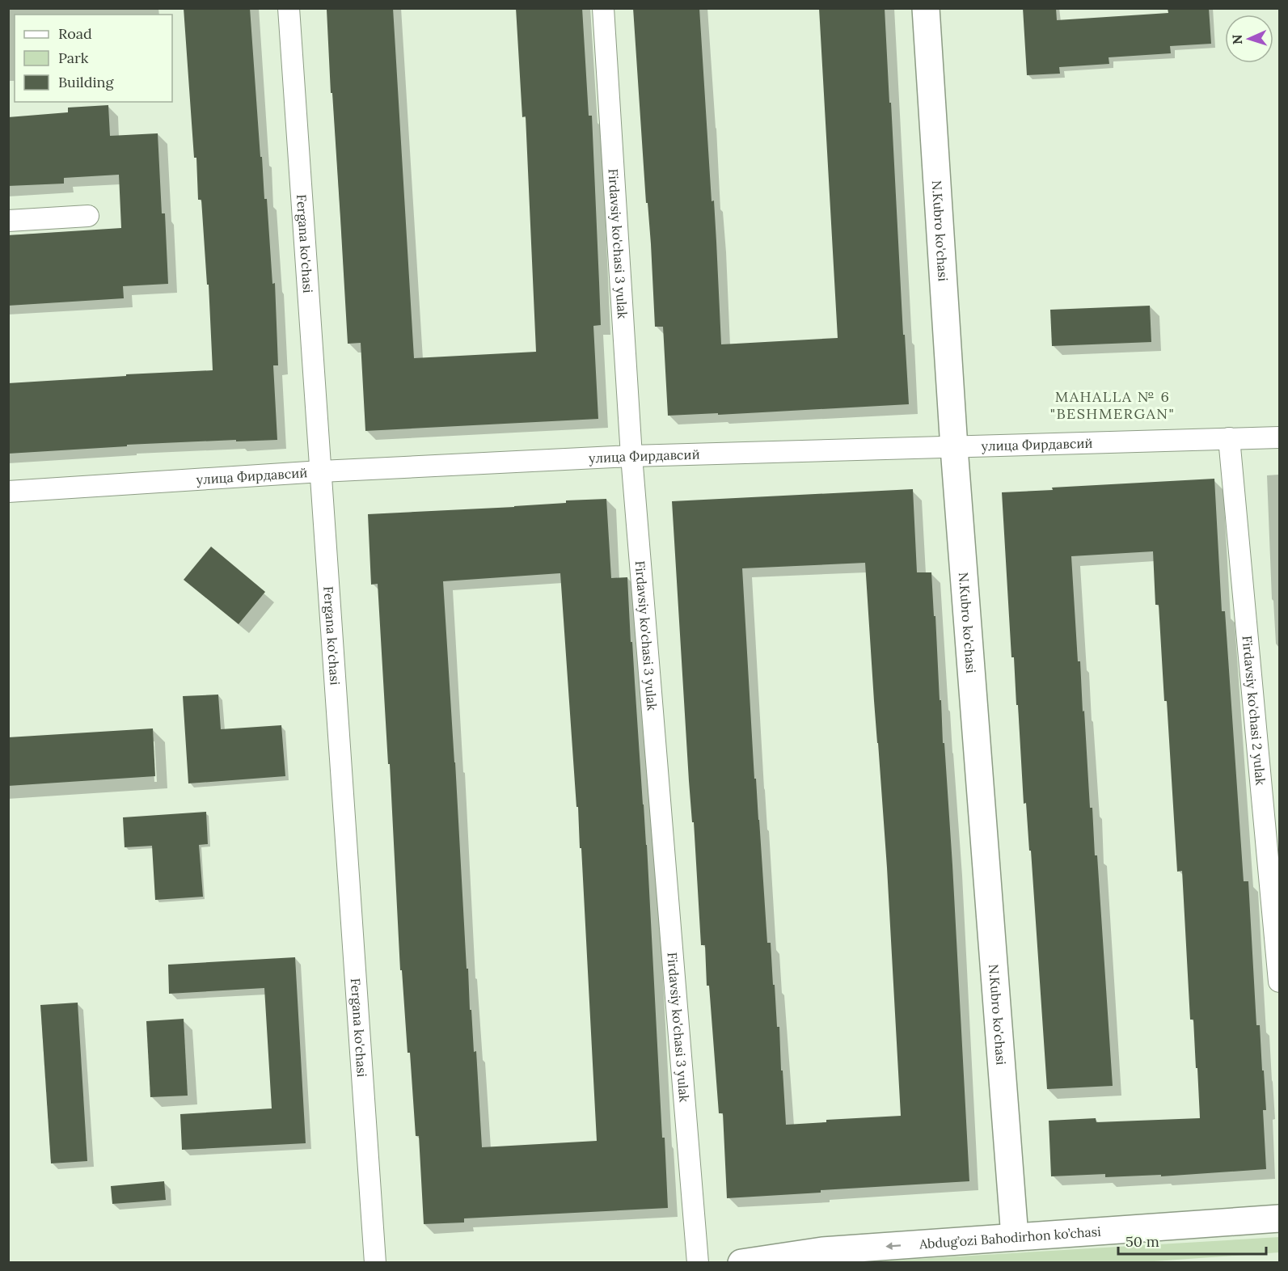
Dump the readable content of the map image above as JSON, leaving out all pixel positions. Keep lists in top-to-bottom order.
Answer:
{
  "streets": {
    "street": [
      "N.Kubro ko'chasi",
      "Fergana ko'chasi",
      "Firdavsiy ko'chasi 3 yulak",
      "улица Фирдавсий",
      "Firdavsiy ko'chasi 2 yulak",
      "Abdug’ozi Bahodirhon ko’chasi"
    ]
  },
  "crossings": [
    ["N.Kubro ko'chasi", "улица Фирдавсий"],
    ["N.Kubro ko'chasi", "Abdug’ozi Bahodirhon ko’chasi"],
    ["Fergana ko'chasi", "улица Фирдавсий"],
    ["Firdavsiy ko'chasi 3 yulak", "улица Фирдавсий"],
    ["улица Фирдавсий", "Firdavsiy ko'chasi 2 yulak"]
  ],
  "one_way": ["Abdug’ozi Bahodirhon ko’chasi"],
  "districts": ["MAHALLA № 6 \"BESHMERGAN\""],
  "legend": ["Road", "Park", "Building"],
  "scale_bar": "50 m",
  "north": "left"
}
